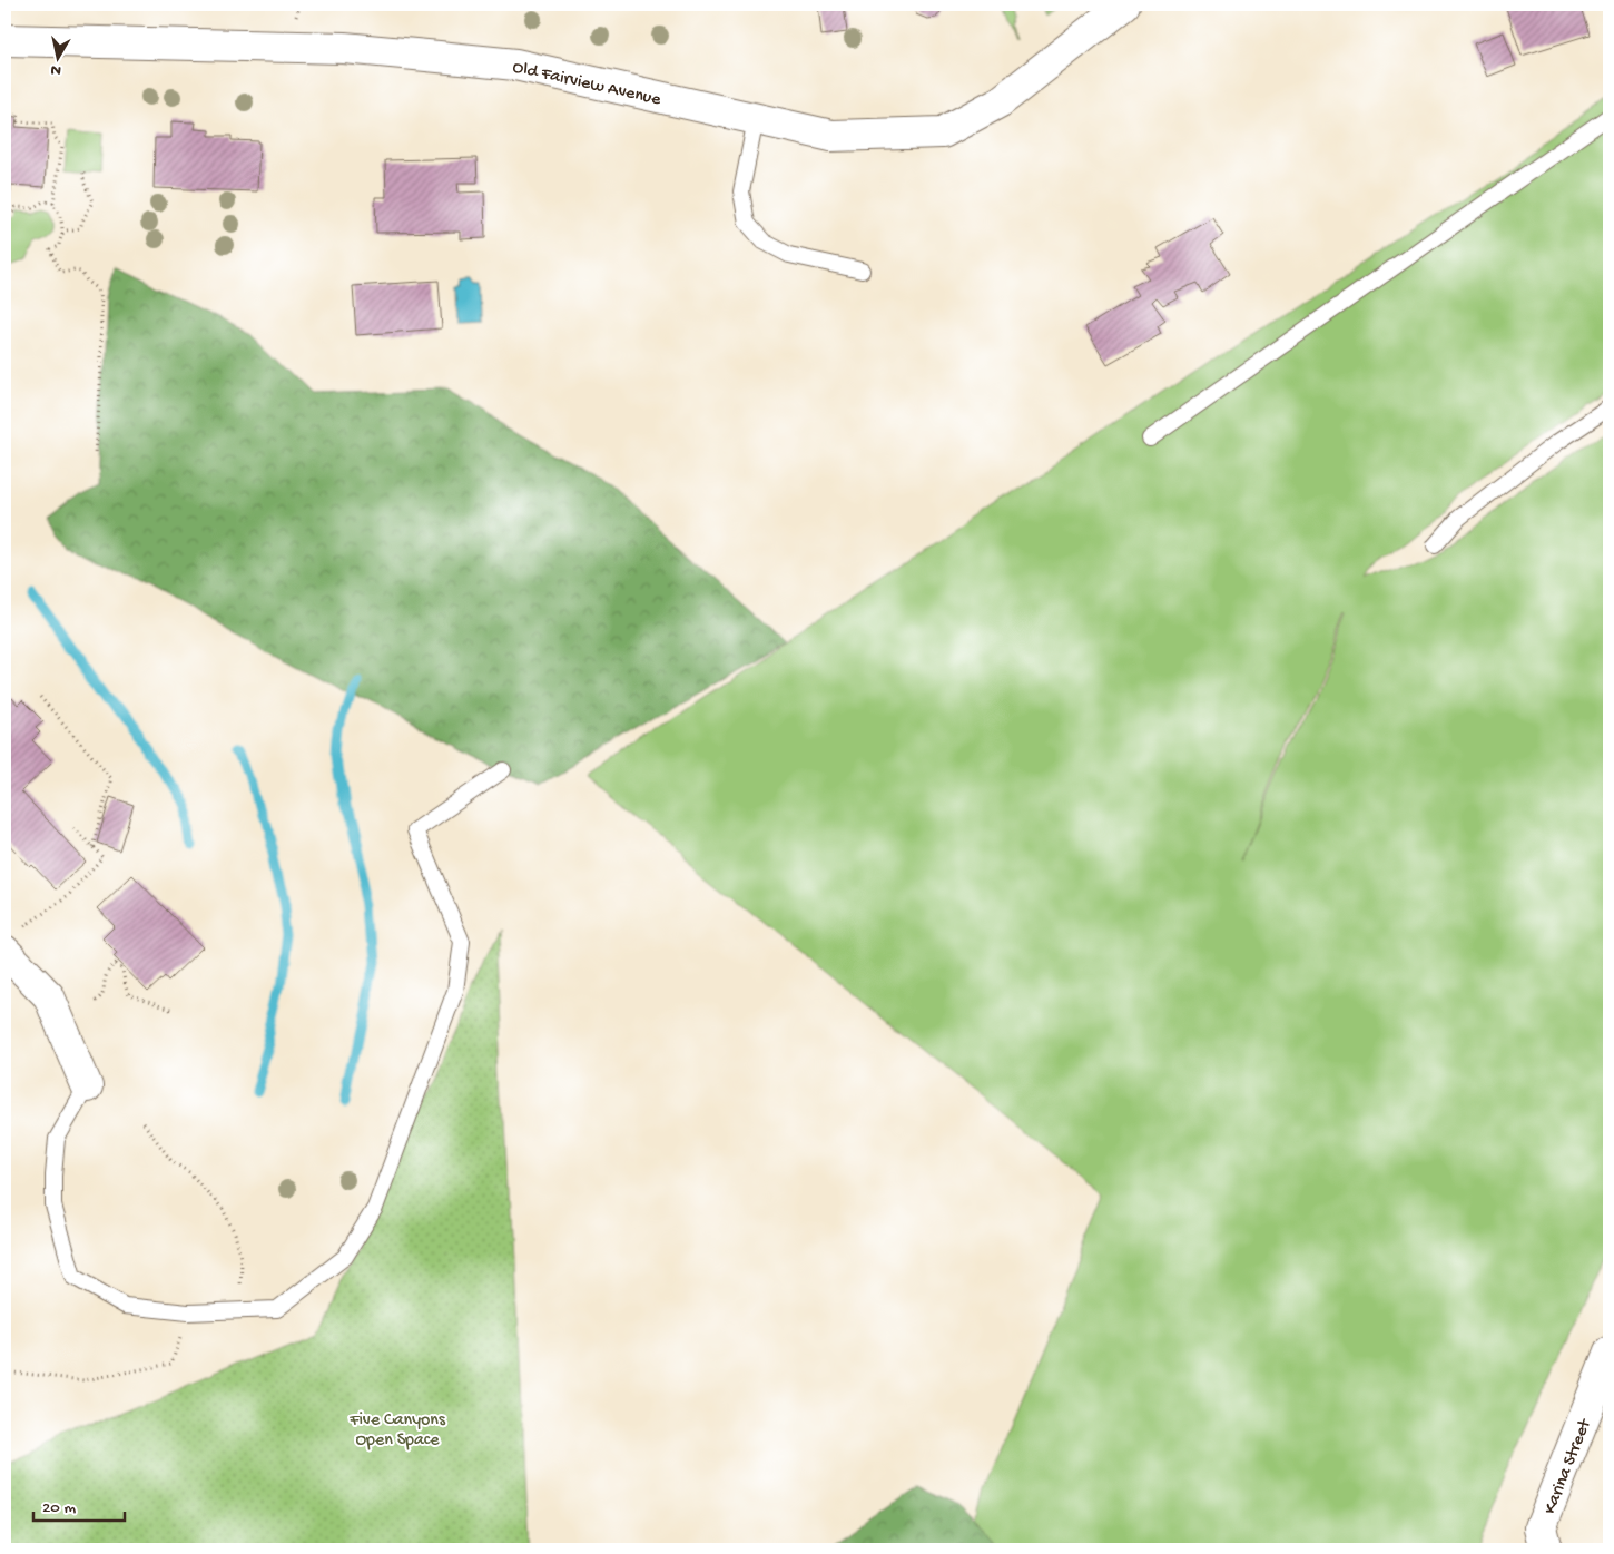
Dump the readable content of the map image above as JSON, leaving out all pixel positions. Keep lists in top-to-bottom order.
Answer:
{
  "streets": {
    "street": ["Old Fairview Avenue", "Karina Street"]
  },
  "parks": ["Five Canyons Open Space"],
  "scale_bar": "20 m",
  "north": "bottom"
}
